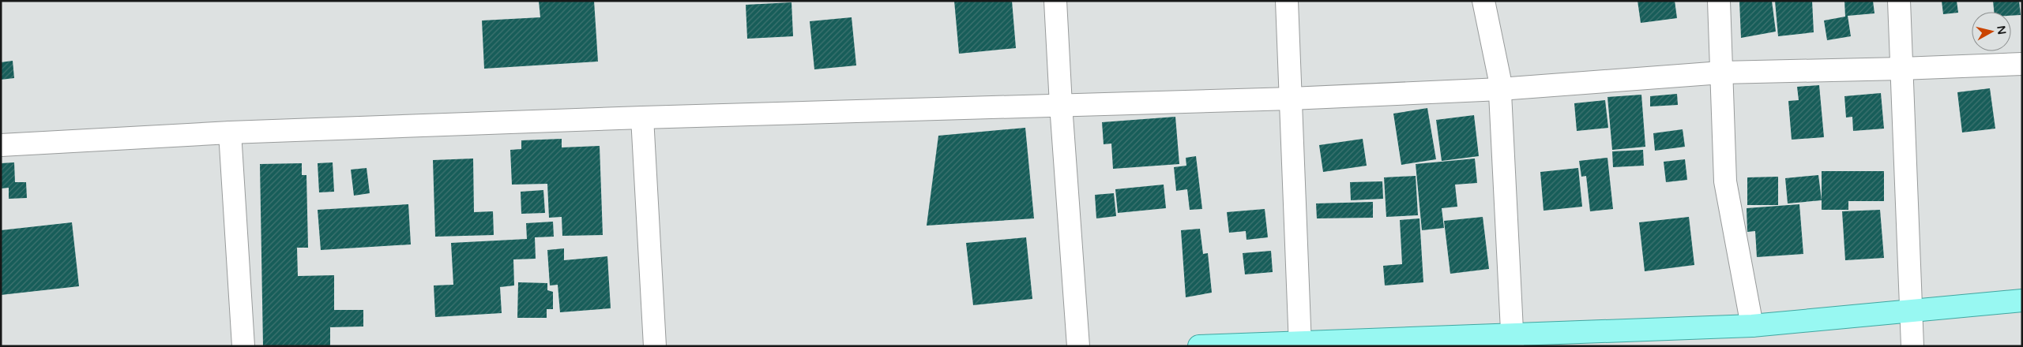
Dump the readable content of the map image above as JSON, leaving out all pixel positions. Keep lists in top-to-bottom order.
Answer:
{
  "north": "right"
}
